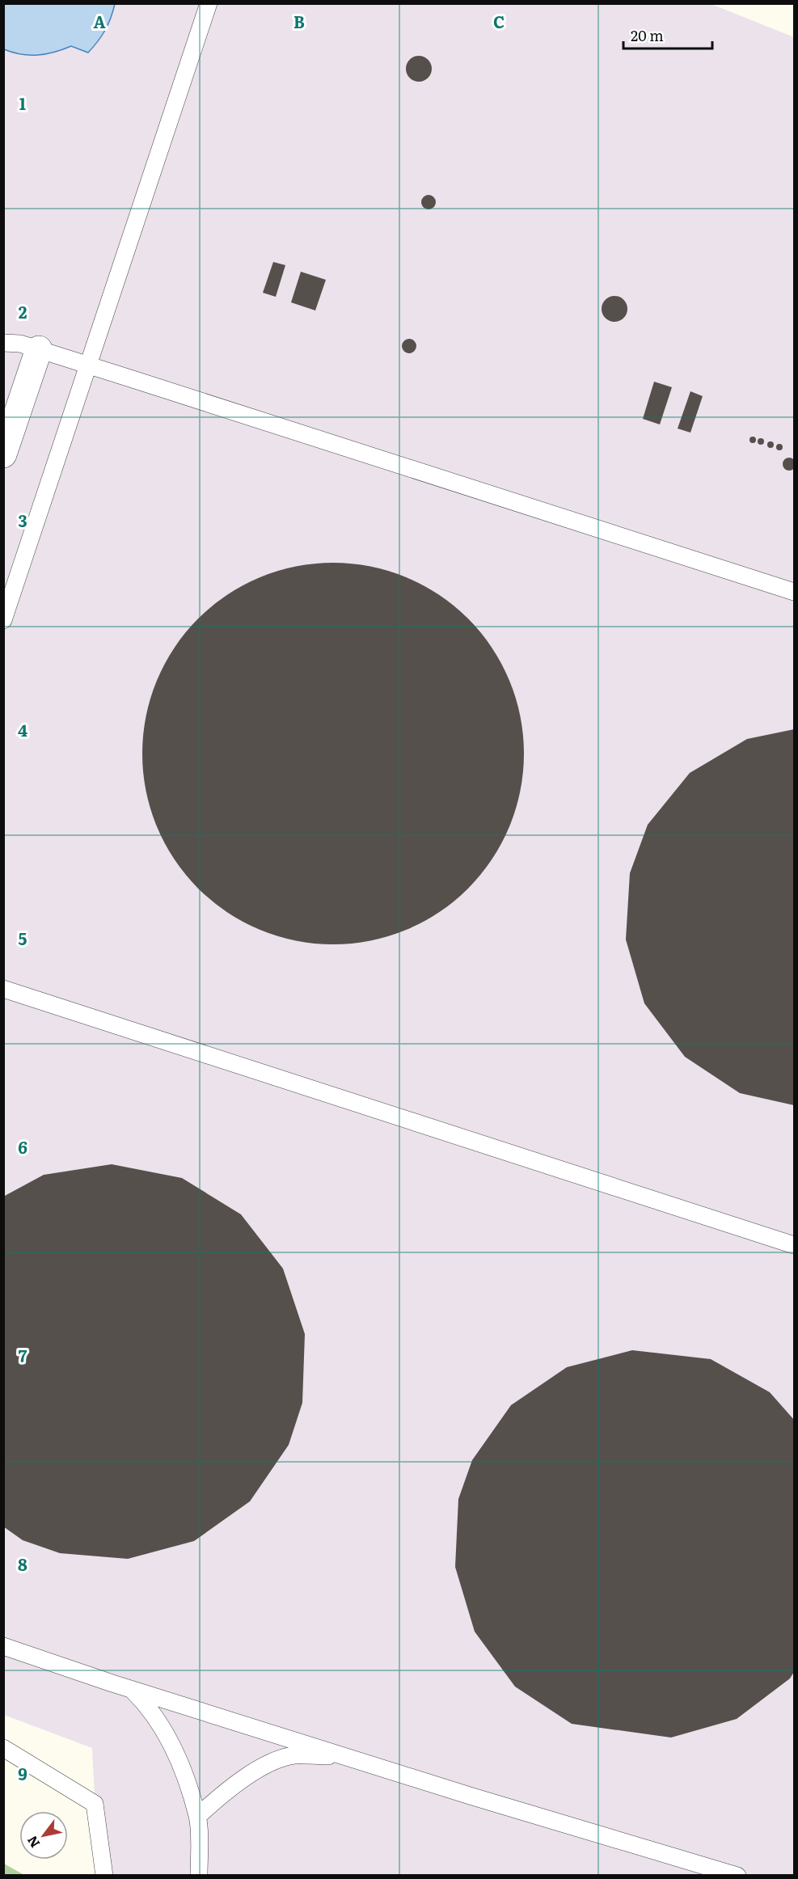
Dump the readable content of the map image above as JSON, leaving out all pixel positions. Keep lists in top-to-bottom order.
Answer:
{
  "scale_bar": "20 m",
  "north": "bottom left",
  "grid": {
    "columns": ["A", "B", "C"],
    "rows": [
      "1",
      "2",
      "3",
      "4",
      "5",
      "6",
      "7",
      "8",
      "9"
    ]
  }
}
